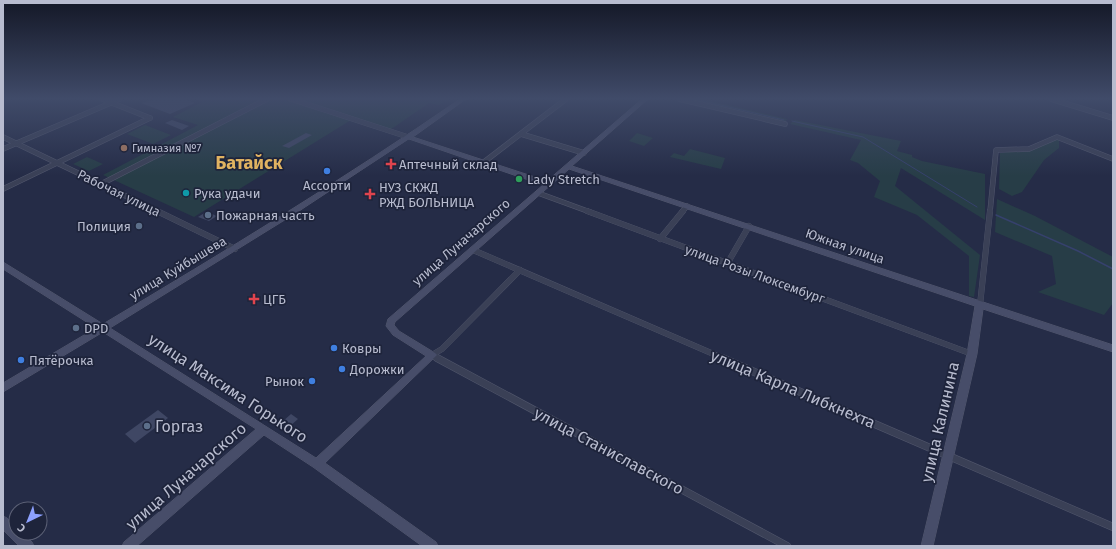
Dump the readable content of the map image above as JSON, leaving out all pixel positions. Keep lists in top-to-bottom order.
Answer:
{
  "streets": {
    "street": [
      "Рабочая улица",
      "улица Луначарского",
      "Южная улица",
      "улица Куйбышева",
      "улица Розы Люксембург",
      "улица Максима Горького",
      "улица Карла Либкнехта",
      "улица Калинина",
      "улица Станиславского"
    ]
  },
  "crossings": [
    ["Рабочая улица", "улица Куйбышева"],
    ["улица Луначарского", "Южная улица"],
    ["улица Луначарского", "улица Розы Люксембург"],
    ["улица Луначарского", "улица Максима Горького"],
    ["улица Луначарского", "улица Карла Либкнехта"],
    ["улица Луначарского", "улица Станиславского"],
    ["Южная улица", "улица Калинина"],
    ["улица Куйбышева", "улица Максима Горького"],
    ["улица Розы Люксембург", "улица Калинина"],
    ["улица Карла Либкнехта", "улица Калинина"]
  ],
  "districts": ["Батайск"],
  "places": {
    "other": [
      "Гимназия №7",
      "Ассорти",
      "Lady Stretch",
      "Рука удачи",
      "Пожарная часть",
      "Полиция",
      "DPD",
      "Ковры",
      "Пятёрочка",
      "Дорожки",
      "Рынок",
      "Горгаз"
    ],
    "health": ["Аптечный склад", "НУЗ СКЖД РЖД БОЛЬНИЦА", "ЦГБ"]
  },
  "north": "bottom left"
}
